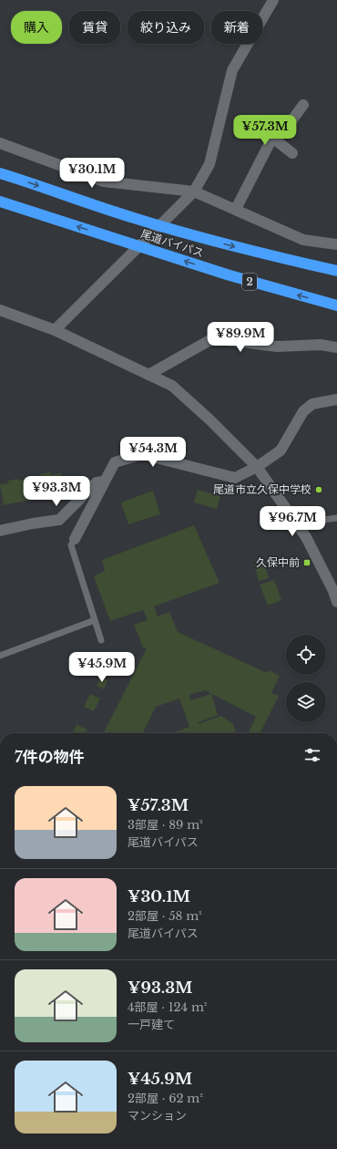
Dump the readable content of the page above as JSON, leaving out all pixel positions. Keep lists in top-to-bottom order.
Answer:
{
  "streets": {
    "highway": ["尾道バイパス", "2"]
  },
  "places": {
    "other": ["尾道市立久保中学校"],
    "transit": ["久保中前"]
  },
  "page": {
    "chip": [
      "購入",
      "賃貸",
      "絞り込み",
      "新着"
    ],
    "price": [
      "¥57.3M",
      "¥30.1M",
      "¥89.9M",
      "¥54.3M",
      "¥93.3M",
      "¥96.7M",
      "¥45.9M"
    ],
    "heading": "7件の物件",
    "list": [
      {
        "name": "¥57.3M",
        "note": "3部屋 · 89 m² · 尾道バイパス"
      },
      {
        "name": "¥30.1M",
        "note": "2部屋 · 58 m² · 尾道バイパス"
      },
      {
        "name": "¥93.3M",
        "note": "4部屋 · 124 m² · 一戸建て"
      },
      {
        "name": "¥45.9M",
        "note": "2部屋 · 62 m² · マンション"
      }
    ]
  }
}
